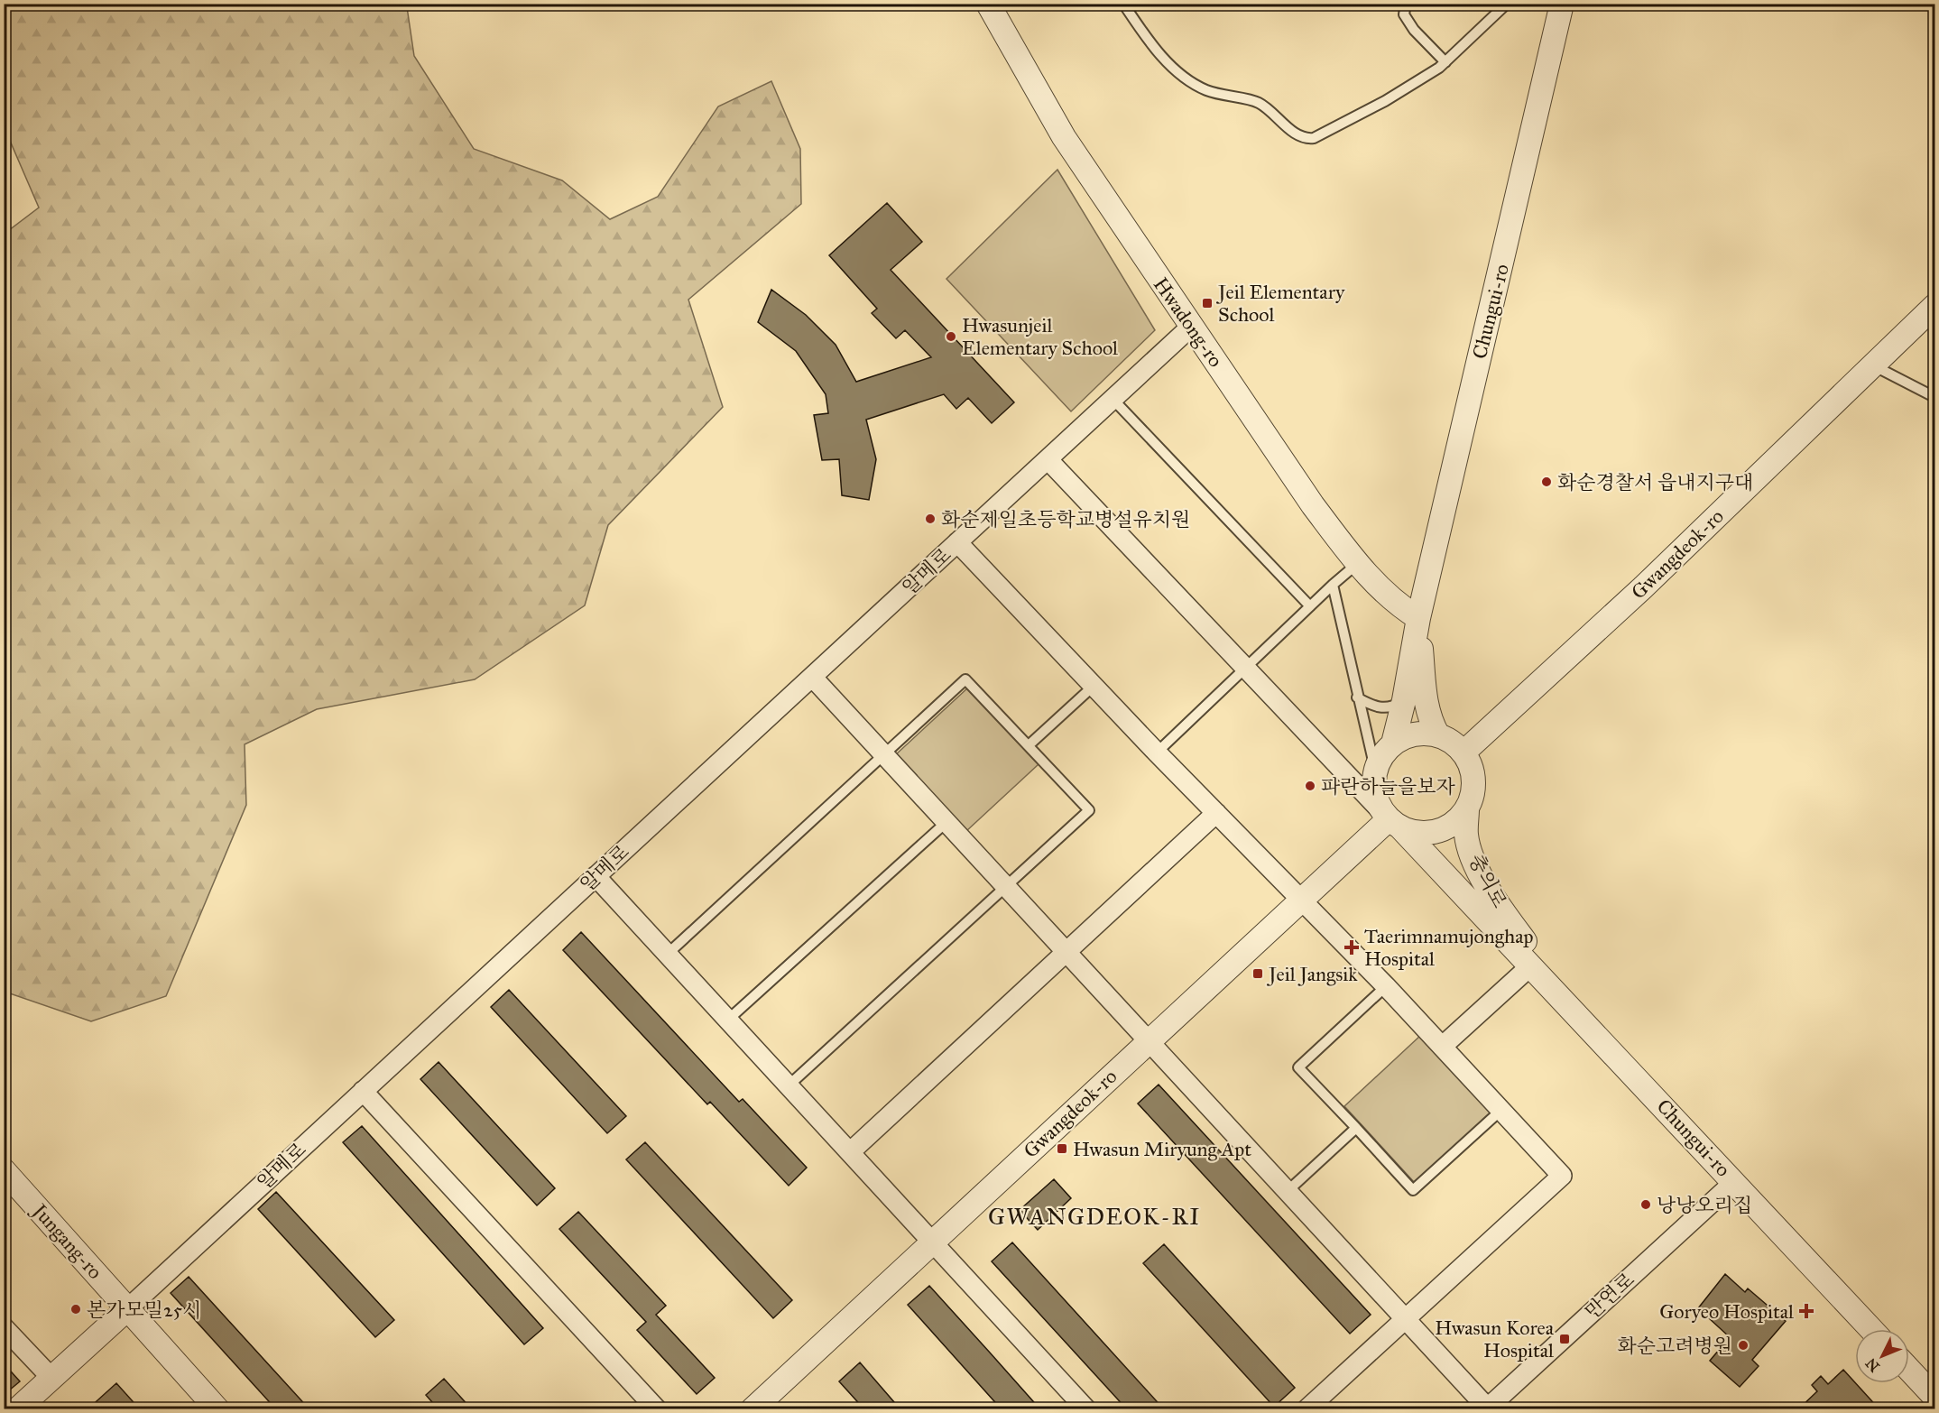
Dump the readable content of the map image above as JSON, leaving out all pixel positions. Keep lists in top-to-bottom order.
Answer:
{
  "streets": {
    "street": [
      "Chungui-ro",
      "Hwadong-ro",
      "Gwangdeok-ro",
      "알메로",
      "충의로",
      "Jungang-ro",
      "만연로"
    ]
  },
  "crossings": [
    ["Chungui-ro", "Hwadong-ro"],
    ["Chungui-ro", "충의로"],
    ["Chungui-ro", "만연로"],
    ["Hwadong-ro", "알메로"],
    ["Gwangdeok-ro", "충의로"],
    ["알메로", "Jungang-ro"]
  ],
  "districts": ["GWANGDEOK-RI"],
  "places": {
    "transit": [
      "Jeil Elementary School",
      "Jeil Jangsik",
      "Hwasun Miryung Apt",
      "Hwasun Korea Hospital"
    ],
    "other": [
      "Hwasunjeil Elementary School",
      "화순경찰서 읍내지구대",
      "화순제일초등학교병설유치원",
      "파란하늘을보자",
      "낭낭오리집",
      "본가모밀25시",
      "화순고려병원"
    ],
    "health": ["Taerimnamujonghap Hospital", "Goryeo Hospital"]
  },
  "north": "bottom left"
}
